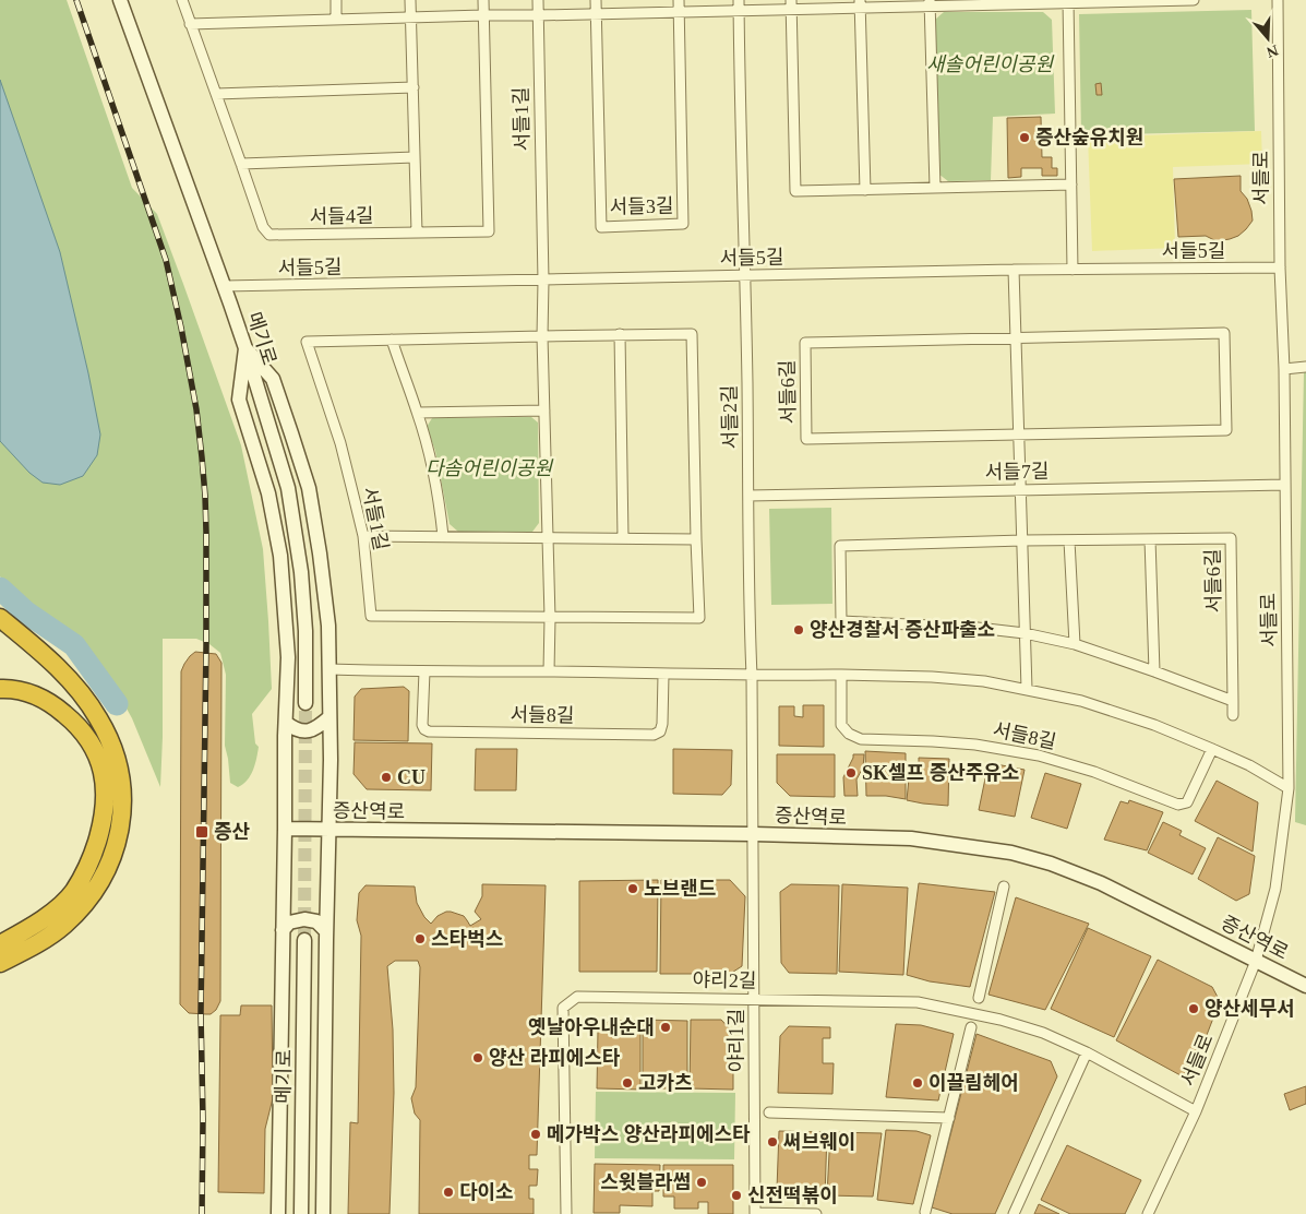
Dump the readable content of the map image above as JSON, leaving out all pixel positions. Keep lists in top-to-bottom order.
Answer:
{
  "streets": {
    "street": [
      "서들1길",
      "서들로",
      "서들3길",
      "서들4길",
      "서들5길",
      "메기로",
      "서들6길",
      "서들2길",
      "서들7길",
      "서들8길",
      "증산역로",
      "야리2길",
      "야리1길"
    ]
  },
  "crossings": [
    ["서들1길", "서들5길"],
    ["서들로", "서들5길"],
    ["서들로", "서들7길"],
    ["서들로", "증산역로"],
    ["서들로", "야리2길"],
    ["서들5길", "메기로"],
    ["서들5길", "서들2길"],
    ["서들2길", "서들7길"],
    ["서들2길", "증산역로"],
    ["서들2길", "야리1길"],
    ["증산역로", "야리1길"],
    ["야리2길", "야리1길"]
  ],
  "parks": ["새솔어린이공원", "다솜어린이공원"],
  "places": {
    "other": [
      "증산숲유치원",
      "양산경찰서 증산파출소",
      "SK셀프 증산주유소",
      "CU",
      "노브랜드",
      "스타벅스",
      "양산세무서",
      "옛날아우내순대",
      "양산 라피에스타",
      "고카츠",
      "이끌림헤어",
      "메가박스 양산라피에스타",
      "써브웨이",
      "스윗블라썸",
      "다이소",
      "신전떡볶이"
    ],
    "transit": ["증산"]
  },
  "north": "bottom"
}
